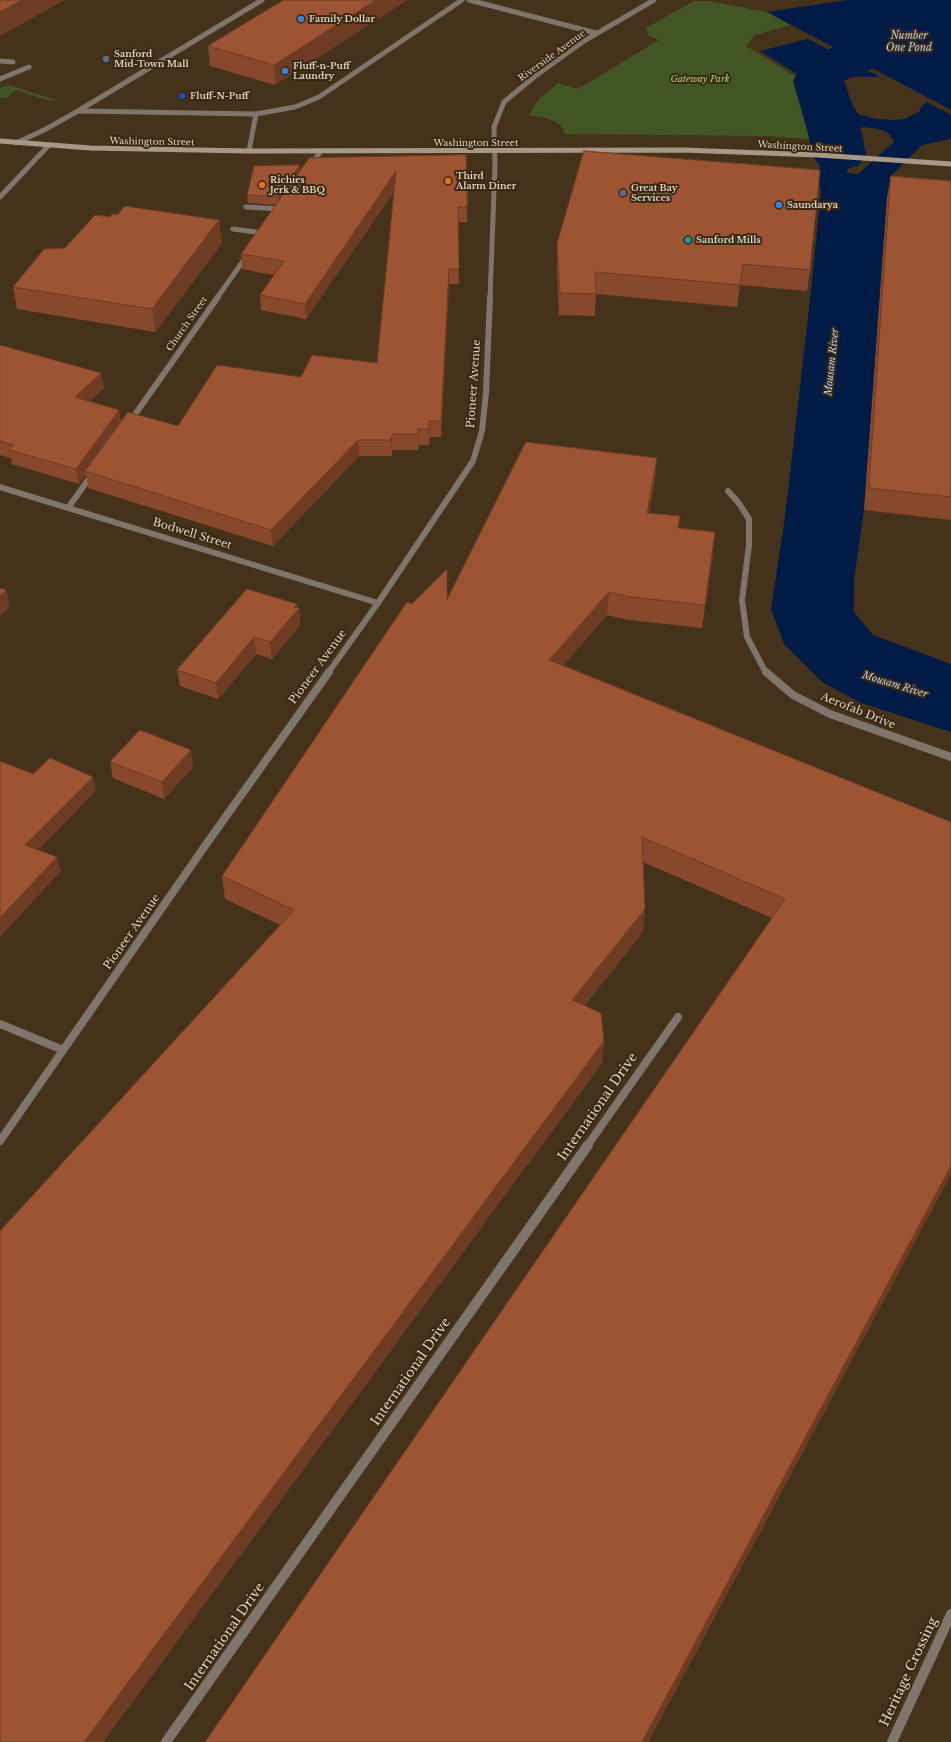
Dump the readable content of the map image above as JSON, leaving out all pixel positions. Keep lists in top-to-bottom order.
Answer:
{
  "streets": {
    "street": [
      "Riverside Avenue",
      "Washington Street",
      "Church Street",
      "Pioneer Avenue",
      "Bodwell Street",
      "Aerofab Drive",
      "International Drive",
      "Heritage Crossing"
    ]
  },
  "crossings": [
    ["Riverside Avenue", "Washington Street"],
    ["Riverside Avenue", "Pioneer Avenue"],
    ["Washington Street", "Pioneer Avenue"],
    ["Pioneer Avenue", "Bodwell Street"]
  ],
  "water": ["Number One Pond", "Mousam River"],
  "parks": ["Gateway Park"],
  "places": [
    "Family Dollar",
    "Sanford Mid-Town Mall",
    "Fluff-n-Puff Laundry",
    "Fluff-N-Puff",
    "Third Alarm Diner",
    "Richies Jerk & BBQ",
    "Great Bay Services",
    "Saundarya",
    "Sanford Mills"
  ]
}
